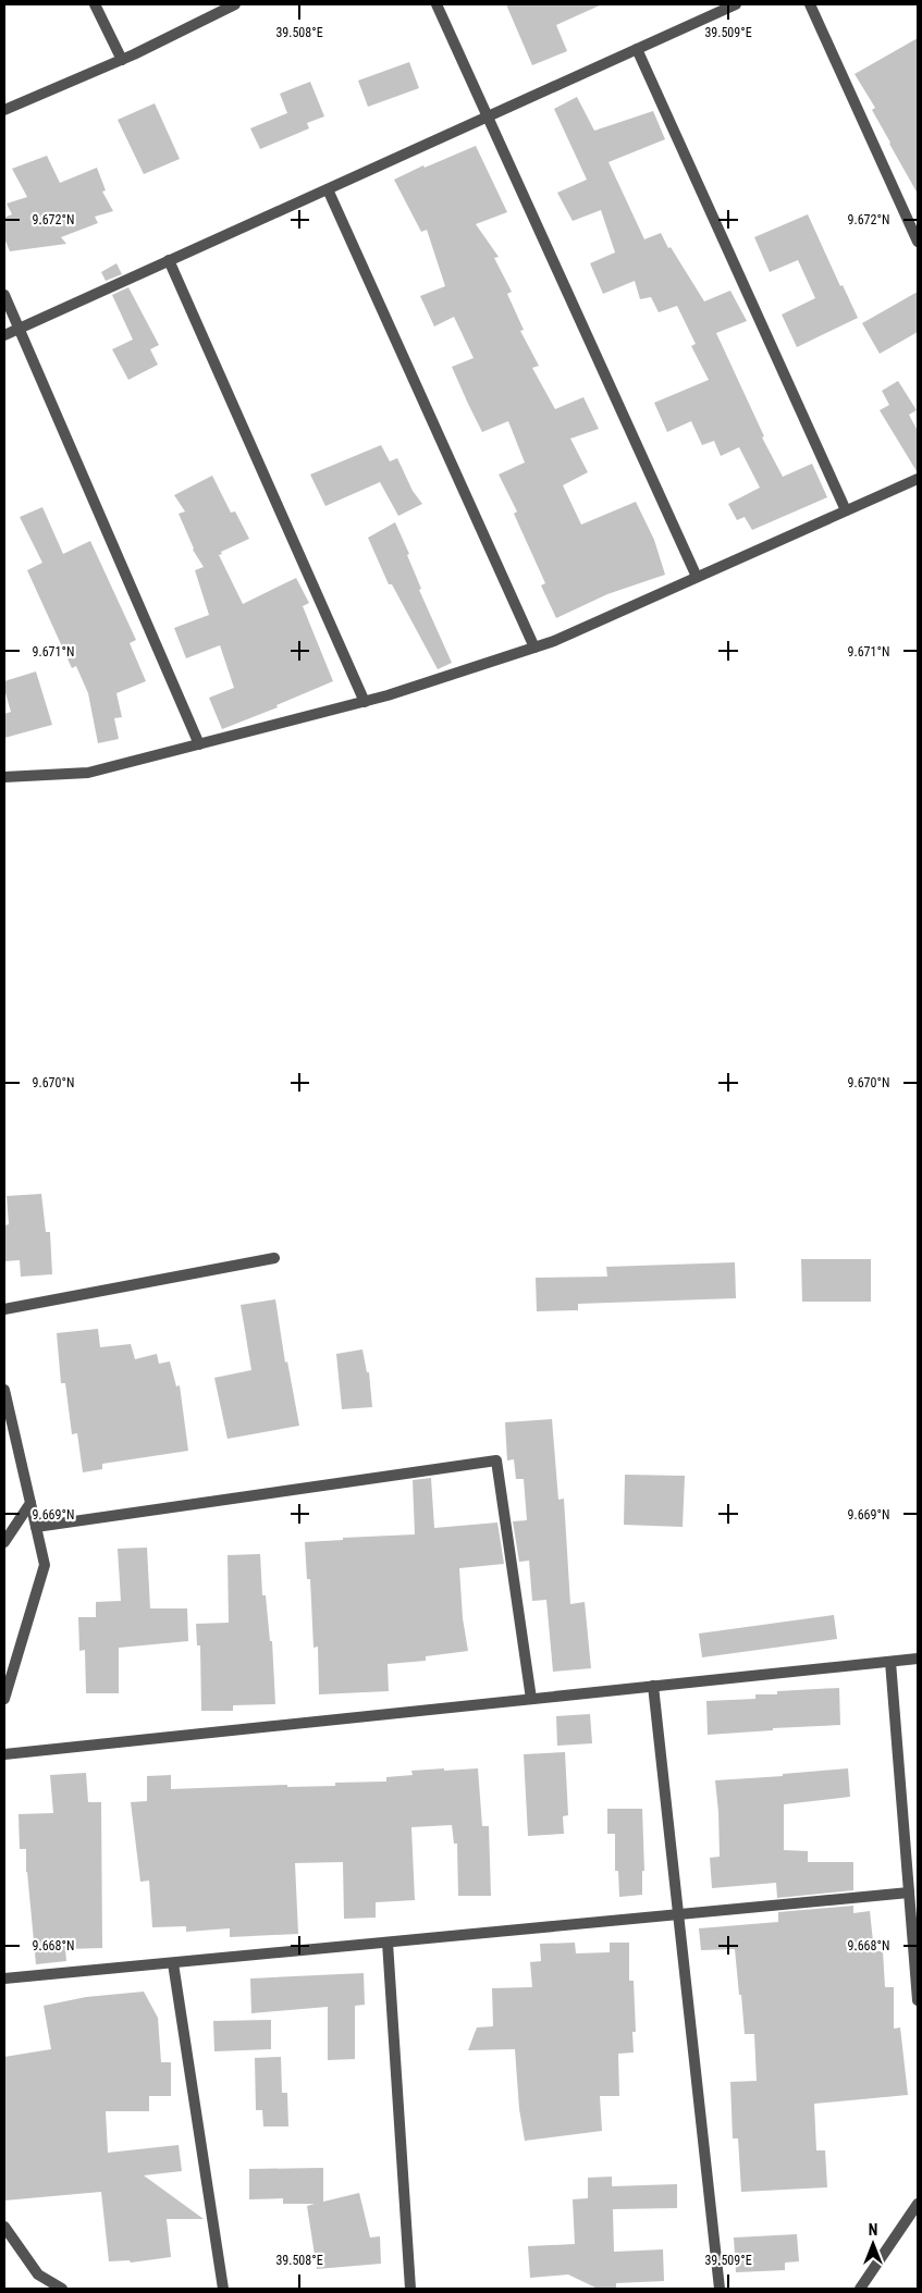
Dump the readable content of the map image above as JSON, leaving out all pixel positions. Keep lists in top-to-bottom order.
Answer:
{
  "north": "top",
  "coordinates": [
    "39.508°E",
    "39.509°E",
    "9.672°N",
    "9.671°N",
    "9.670°N",
    "9.669°N",
    "9.668°N"
  ]
}
